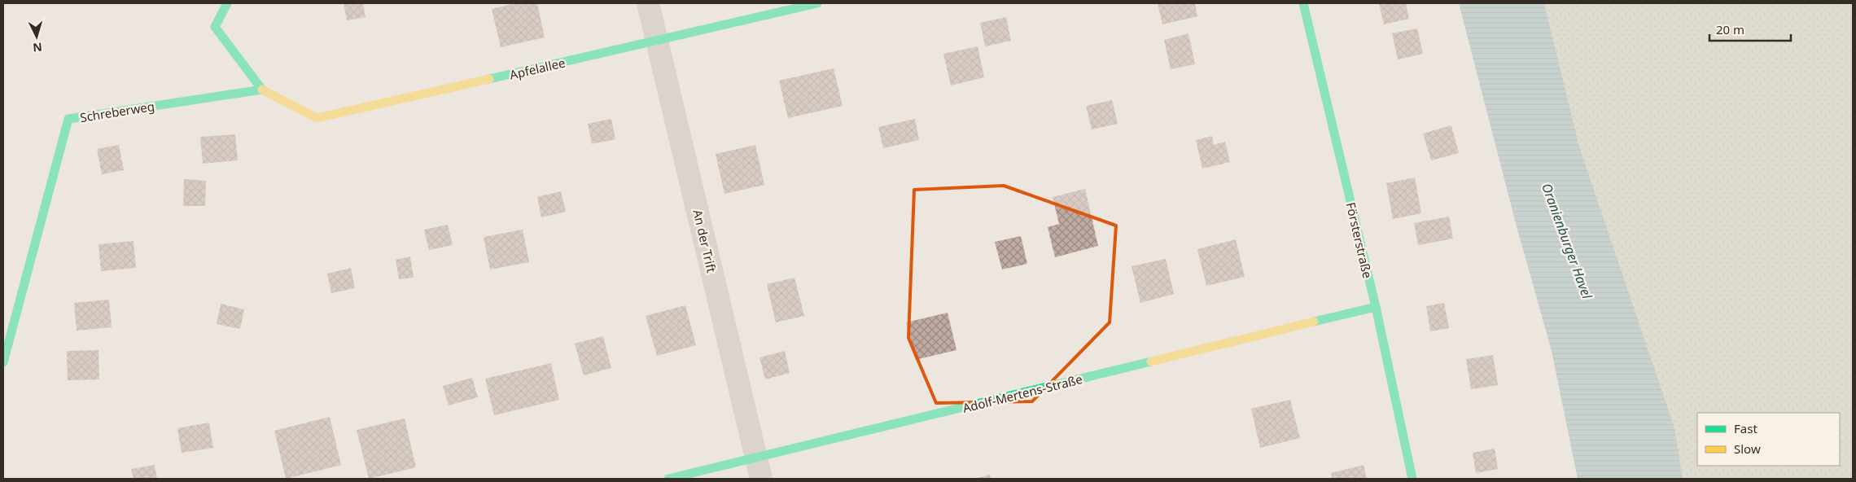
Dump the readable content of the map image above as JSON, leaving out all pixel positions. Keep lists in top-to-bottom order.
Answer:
{
  "streets": {
    "street": [
      "Apfelallee",
      "Schreberweg",
      "Försterstraße",
      "An der Trift",
      "Adolf-Mertens-Straße"
    ]
  },
  "crossings": [
    ["Apfelallee", "Schreberweg"],
    ["Apfelallee", "An der Trift"],
    ["Försterstraße", "Adolf-Mertens-Straße"],
    ["An der Trift", "Adolf-Mertens-Straße"]
  ],
  "water": ["Oranienburger Havel"],
  "legend": ["Fast", "Slow"],
  "scale_bar": "20 m",
  "north": "bottom"
}
